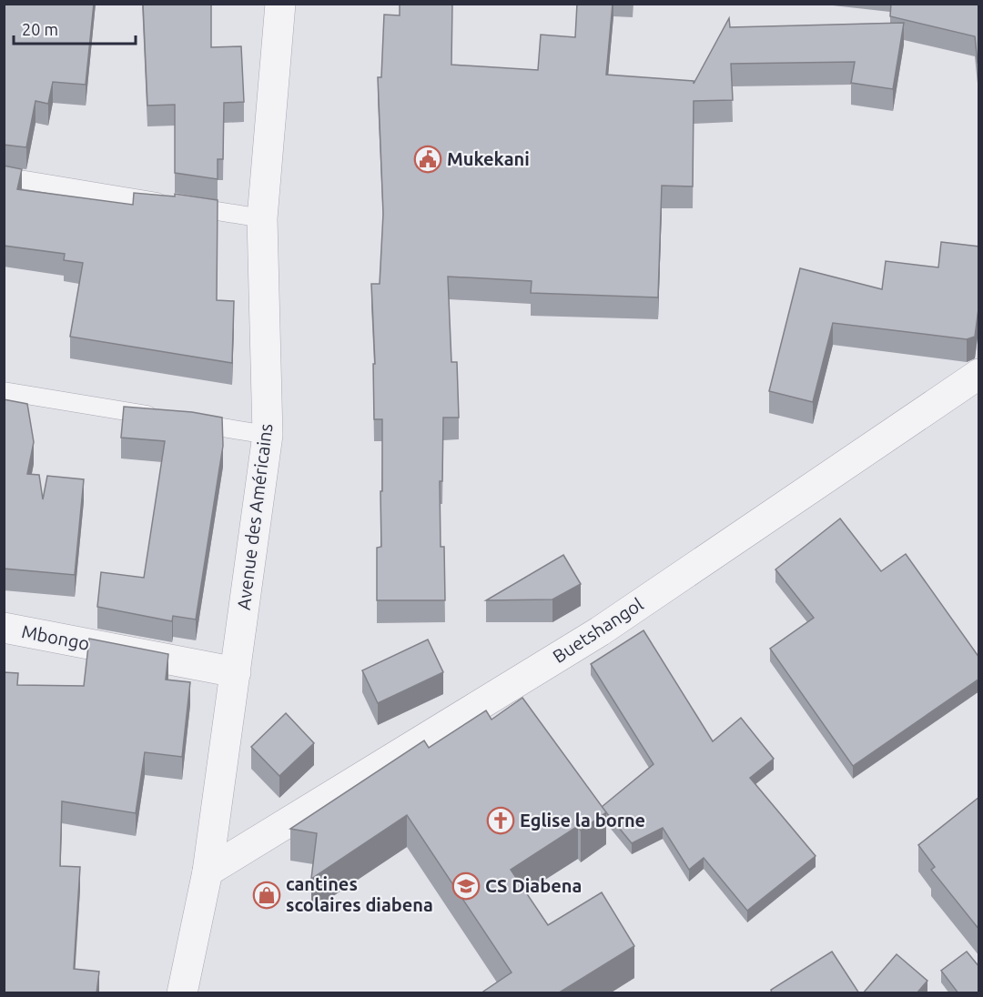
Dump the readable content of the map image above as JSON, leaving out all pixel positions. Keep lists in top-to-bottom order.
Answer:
{
  "streets": {
    "street": ["Avenue des Américains", "Buetshangol", "Mbongo"]
  },
  "crossings": [
    ["Avenue des Américains", "Buetshangol"],
    ["Avenue des Américains", "Mbongo"]
  ],
  "places": {
    "public building": ["Mukekani"],
    "church": ["Eglise la borne"],
    "school or university": ["CS Diabena"],
    "shop": ["cantines scolaires diabena"]
  },
  "scale_bar": "20 m"
}
